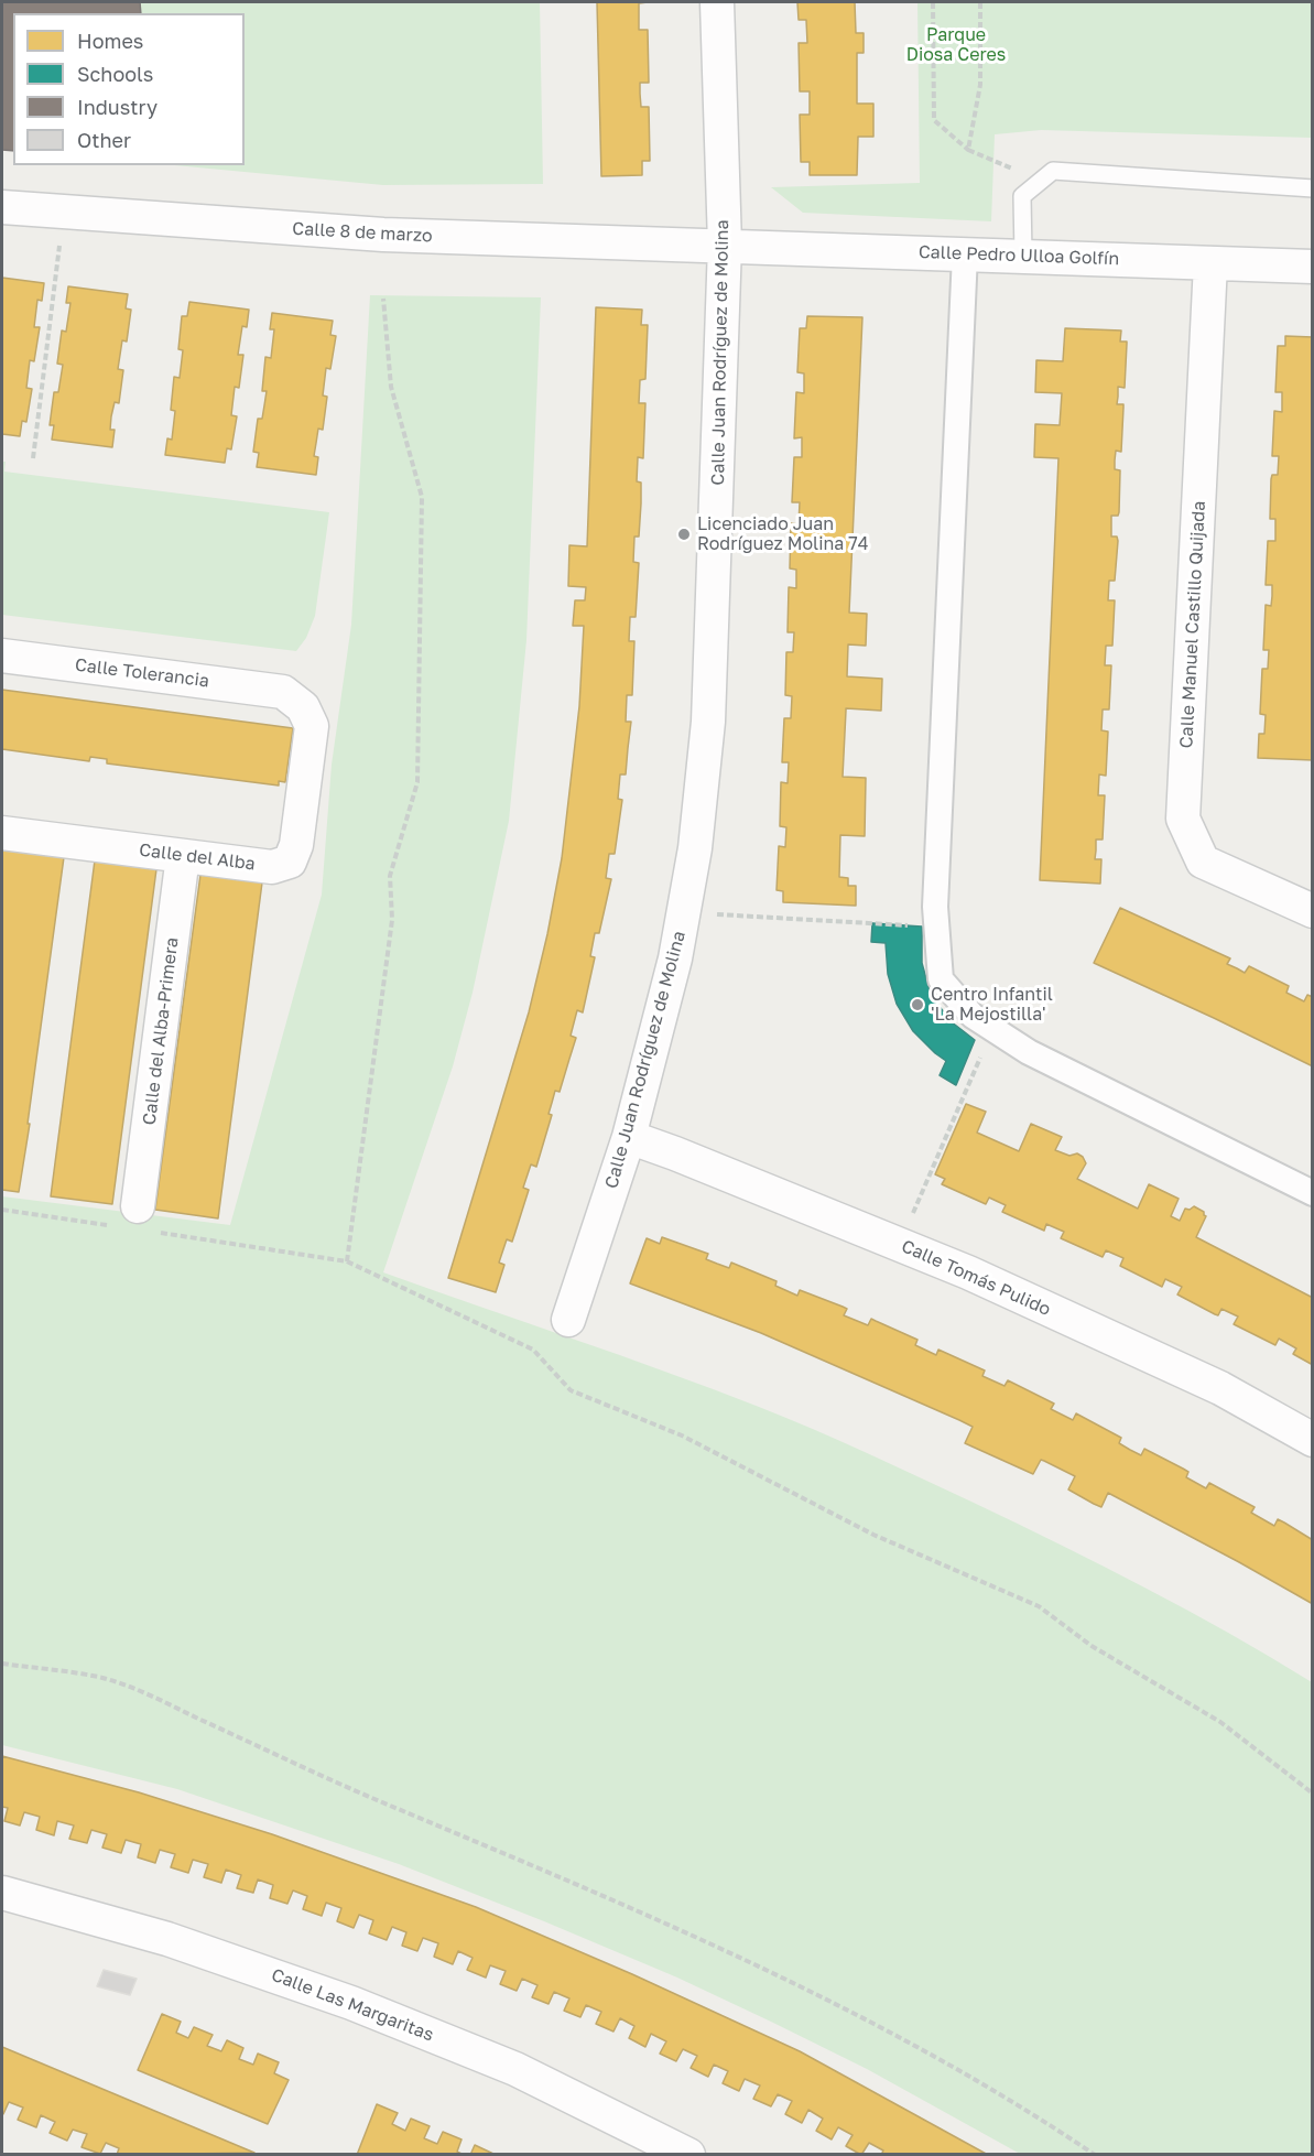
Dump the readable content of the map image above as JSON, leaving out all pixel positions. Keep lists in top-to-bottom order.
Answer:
{
  "streets": {
    "street": [
      "Calle 8 de marzo",
      "Calle Pedro Ulloa Golfín",
      "Calle Juan Rodríguez de Molina",
      "Calle Manuel Castillo Quijada",
      "Calle Tolerancia",
      "Calle del Alba",
      "Calle del Alba-Primera",
      "Calle Tomás Pulido",
      "Calle Las Margaritas"
    ]
  },
  "crossings": [
    ["Calle 8 de marzo", "Calle Pedro Ulloa Golfín"],
    ["Calle 8 de marzo", "Calle Juan Rodríguez de Molina"],
    ["Calle Pedro Ulloa Golfín", "Calle Juan Rodríguez de Molina"],
    ["Calle Pedro Ulloa Golfín", "Calle Manuel Castillo Quijada"],
    ["Calle Juan Rodríguez de Molina", "Calle Tomás Pulido"],
    ["Calle Tolerancia", "Calle del Alba"],
    ["Calle del Alba", "Calle del Alba-Primera"]
  ],
  "parks": ["Parque Diosa Ceres"],
  "places": ["Licenciado Juan Rodríguez Molina 74", "Centro Infantil 'La Mejostilla'"],
  "legend": [
    "Homes",
    "Schools",
    "Industry",
    "Other"
  ]
}
